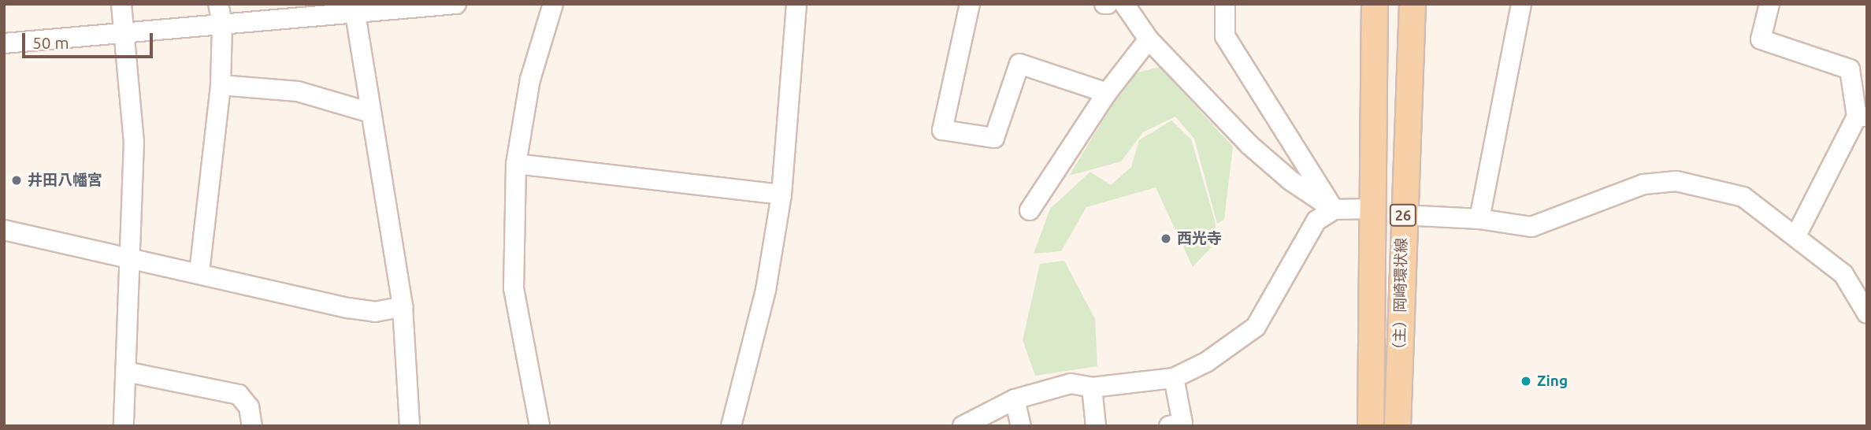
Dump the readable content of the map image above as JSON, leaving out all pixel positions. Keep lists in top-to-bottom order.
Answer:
{
  "streets": {
    "main road": ["26", "（主）岡崎環状線"]
  },
  "places": ["井田八幡宮", "西光寺", "Zing"],
  "scale_bar": "50 m"
}
